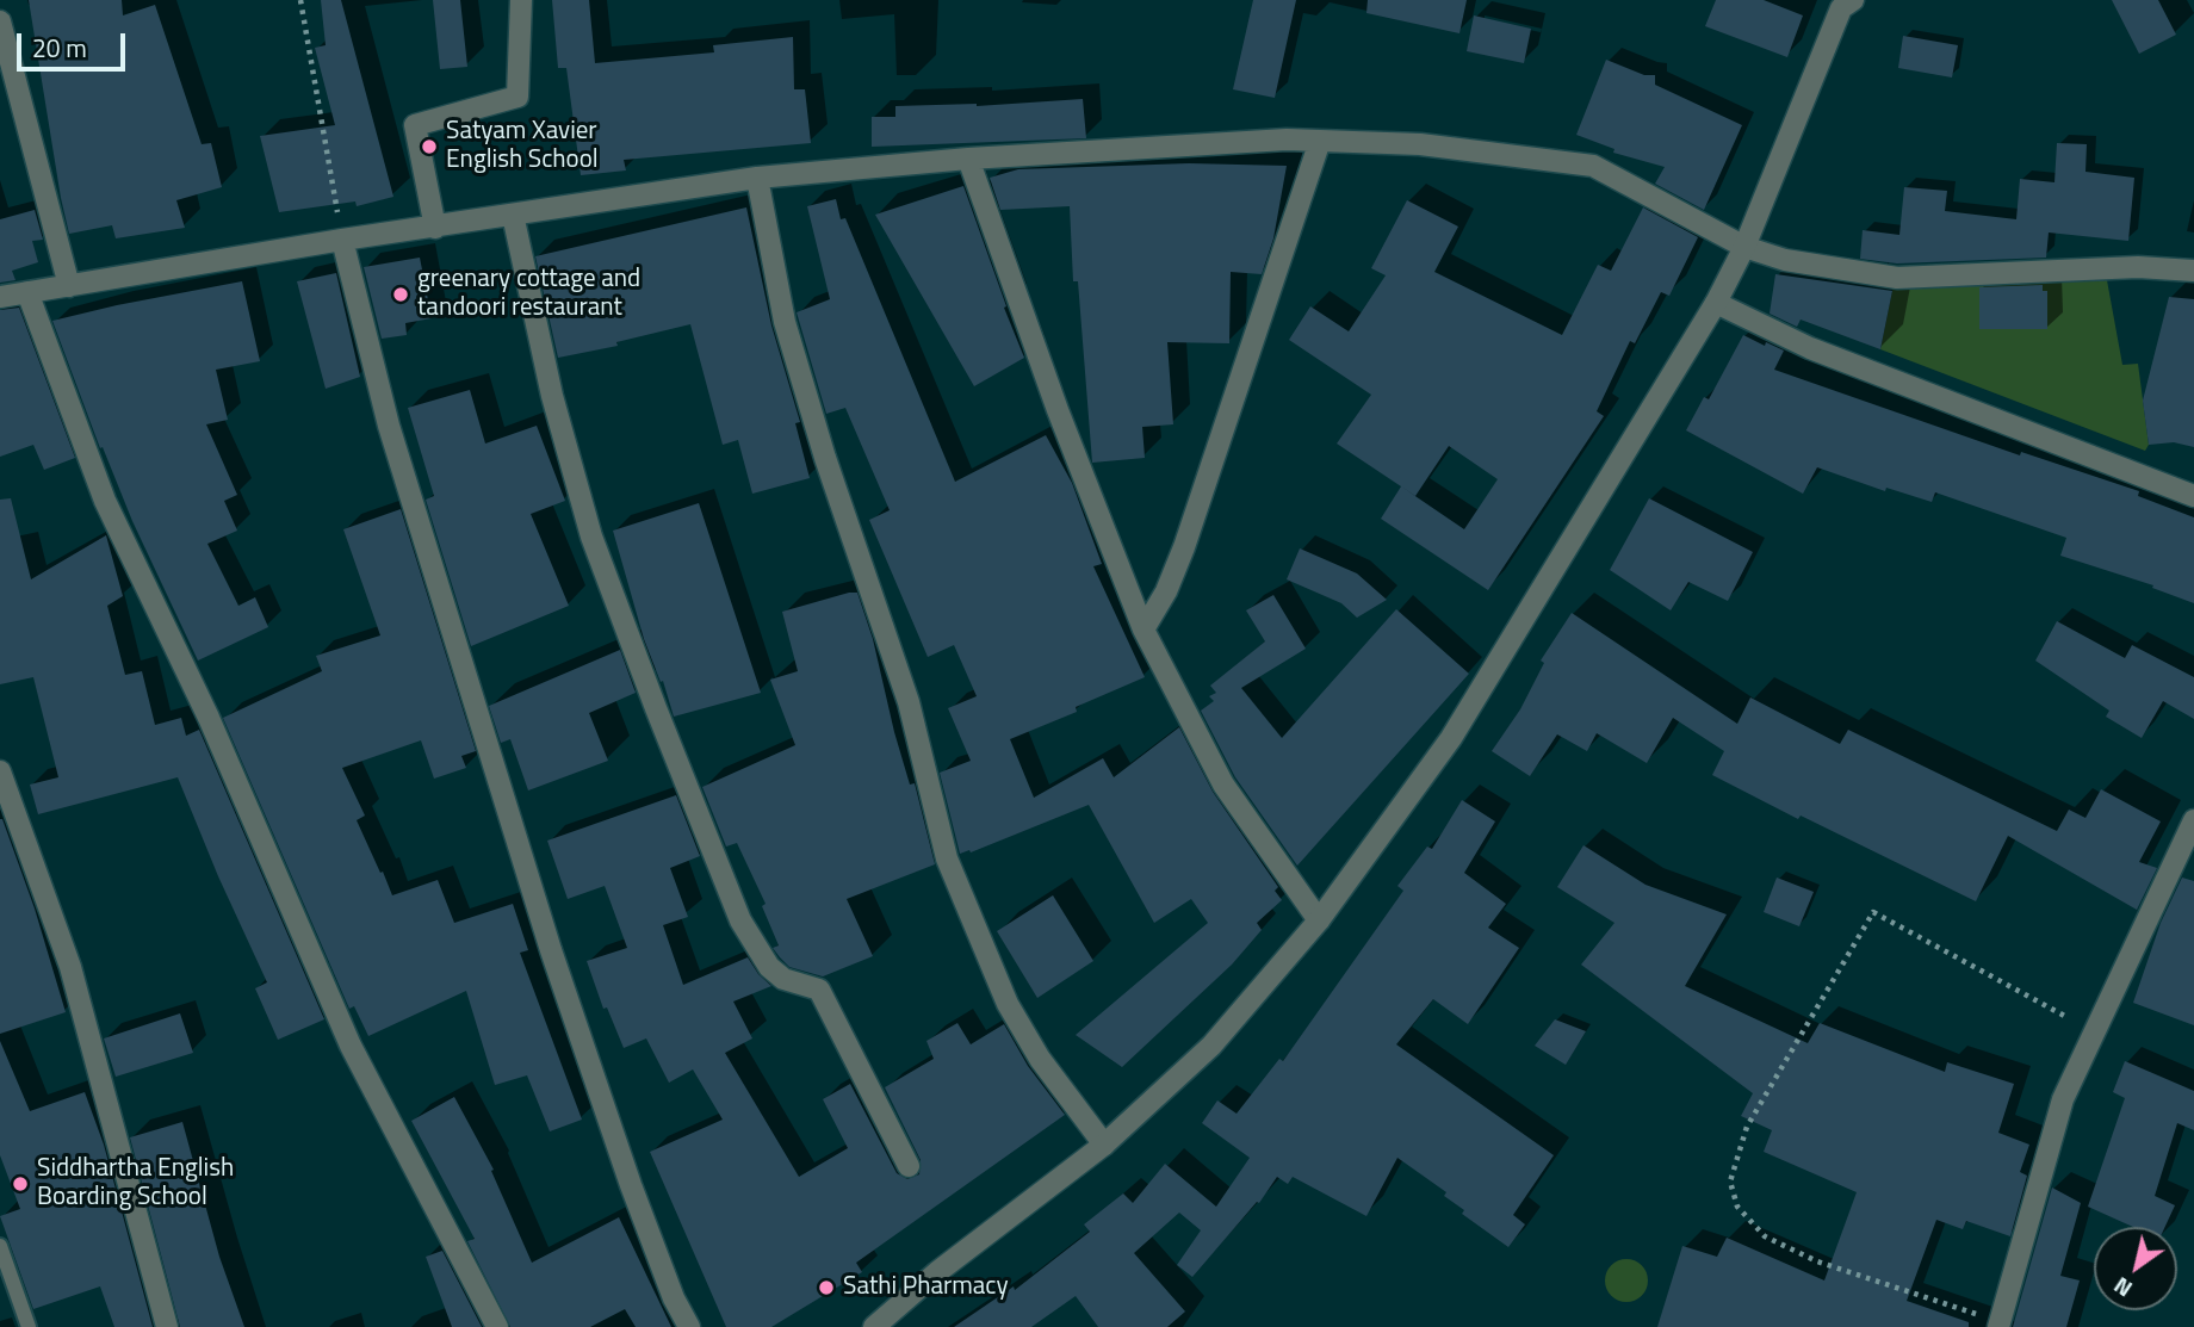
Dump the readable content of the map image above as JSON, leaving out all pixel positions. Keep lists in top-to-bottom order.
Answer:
{
  "places": [
    "Satyam Xavier English School",
    "greenary cottage and tandoori restaurant",
    "Siddhartha English Boarding School",
    "Sathi Pharmacy"
  ],
  "scale_bar": "20 m",
  "north": "bottom left"
}
